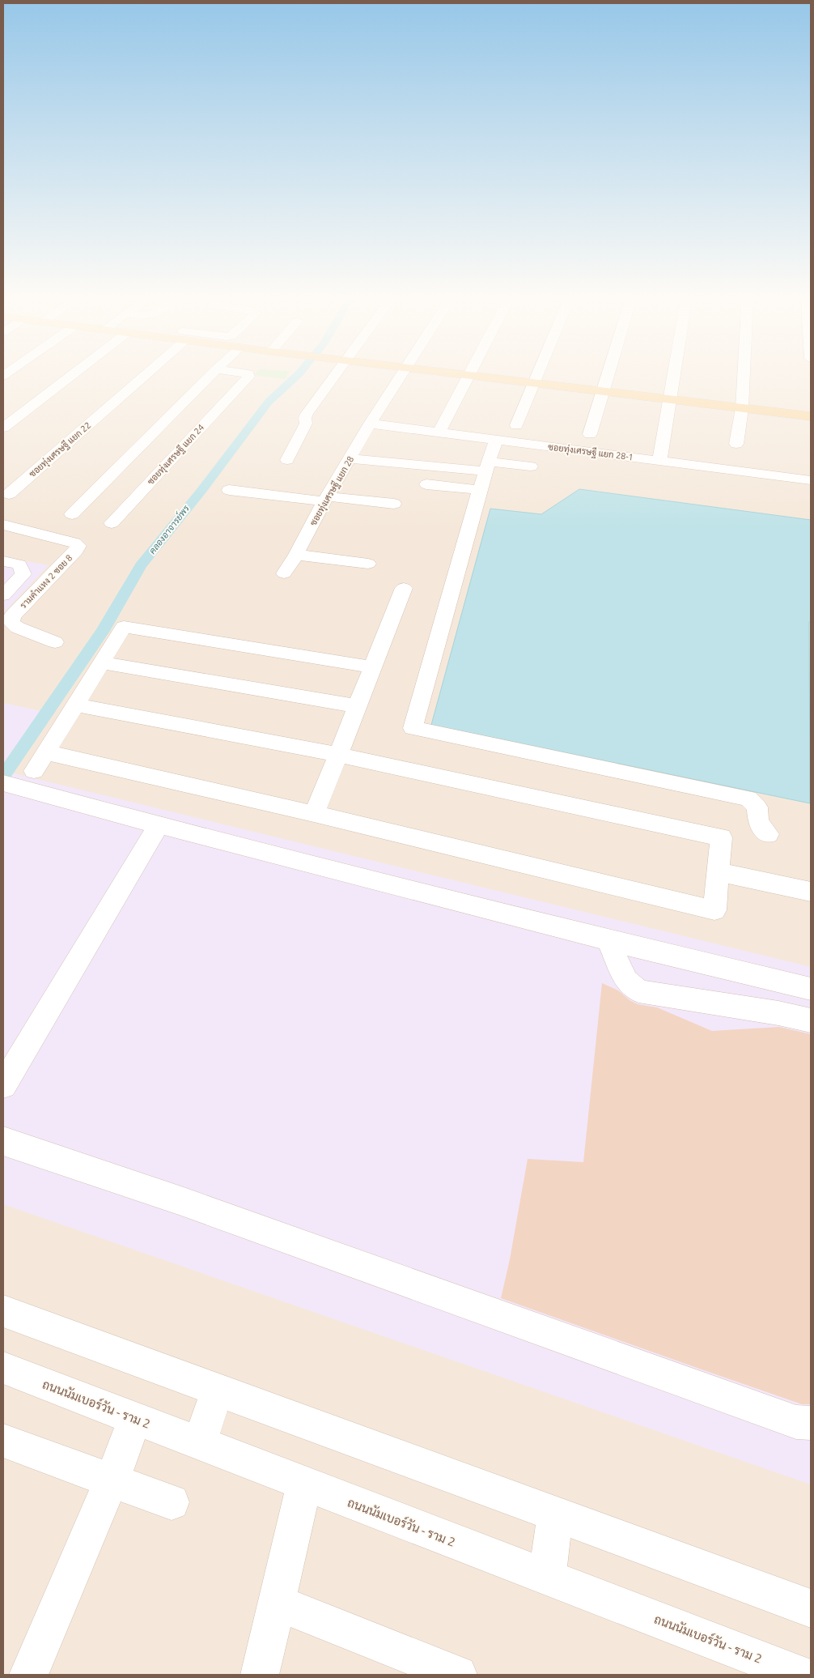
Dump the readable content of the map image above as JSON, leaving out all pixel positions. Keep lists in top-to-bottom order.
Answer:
{
  "streets": {
    "street": [
      "ซอยทุ่งเศรษฐี แยก 22",
      "ซอยทุ่งเศรษฐี แยก 28-1",
      "ซอยทุ่งเศรษฐี แยก 24",
      "ซอยทุ่งเศรษฐี แยก 28",
      "รามคำแหง 2 ซอย 8",
      "ถนนนัมเบอร์วัน - ราม 2"
    ]
  },
  "crossings": [
    ["ซอยทุ่งเศรษฐี แยก 28-1", "ซอยทุ่งเศรษฐี แยก 28"]
  ],
  "water": ["คลองอาจารย์พร"]
}
